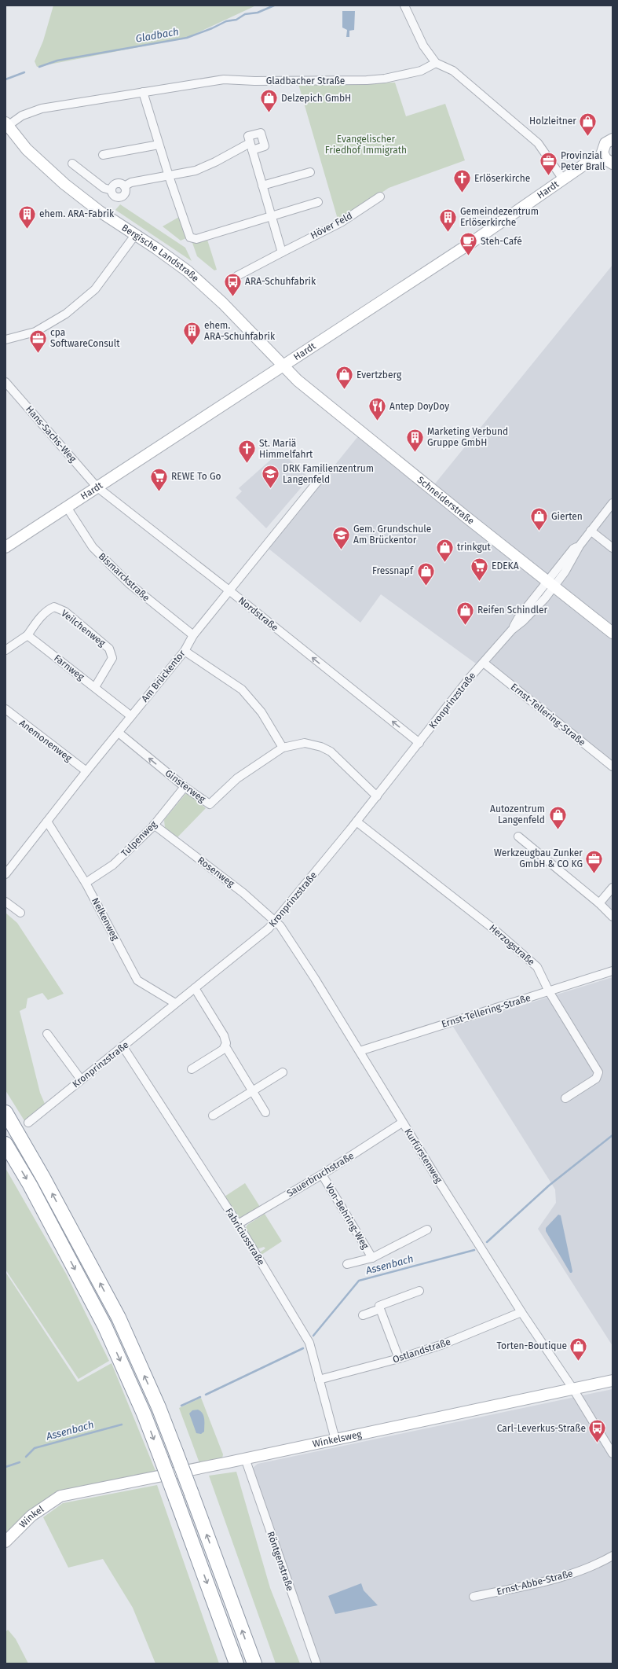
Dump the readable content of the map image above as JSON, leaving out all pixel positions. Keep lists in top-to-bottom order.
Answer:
{
  "streets": {
    "main road": [
      "Hardt",
      "Bergische Landstraße",
      "Schneiderstraße",
      "Winkelsweg",
      "Winkel"
    ],
    "street": [
      "Gladbacher Straße",
      "Höver Feld",
      "Hans-Sachs-Weg",
      "Bismarckstraße",
      "Nordstraße",
      "Veilchenweg",
      "Farnweg",
      "Am Brückentor",
      "Kronprinzstraße",
      "Ernst-Tellering-Straße",
      "Anemonenweg",
      "Ginsterweg",
      "Tulpenweg",
      "Rosenweg",
      "Nelkenweg",
      "Herzogstraße",
      "Kurfürstenweg",
      "Sauerbruchstraße",
      "Von-Behring-Weg",
      "Fabriciusstraße",
      "Ostlandstraße",
      "Röntgenstraße",
      "Ernst-Abbe-Straße"
    ]
  },
  "crossings": [
    ["Gladbacher Straße", "Bergische Landstraße"],
    ["Hardt", "Bergische Landstraße"],
    ["Hardt", "Hans-Sachs-Weg"],
    ["Hardt", "Schneiderstraße"],
    ["Hardt", "Bismarckstraße"],
    ["Hardt", "Nordstraße"],
    ["Bergische Landstraße", "Schneiderstraße"],
    ["Hans-Sachs-Weg", "Nordstraße"],
    ["Schneiderstraße", "Kronprinzstraße"],
    ["Bismarckstraße", "Am Brückentor"],
    ["Nordstraße", "Am Brückentor"],
    ["Nordstraße", "Kronprinzstraße"],
    ["Veilchenweg", "Farnweg"],
    ["Farnweg", "Am Brückentor"],
    ["Am Brückentor", "Anemonenweg"],
    ["Am Brückentor", "Ginsterweg"],
    ["Am Brückentor", "Nelkenweg"],
    ["Kronprinzstraße", "Ernst-Tellering-Straße"],
    ["Kronprinzstraße", "Rosenweg"],
    ["Kronprinzstraße", "Nelkenweg"],
    ["Kronprinzstraße", "Herzogstraße"],
    ["Kronprinzstraße", "Kurfürstenweg"],
    ["Kronprinzstraße", "Fabriciusstraße"],
    ["Ernst-Tellering-Straße", "Herzogstraße"],
    ["Ernst-Tellering-Straße", "Kurfürstenweg"],
    ["Ginsterweg", "Tulpenweg"],
    ["Tulpenweg", "Rosenweg"],
    ["Tulpenweg", "Nelkenweg"],
    ["Rosenweg", "Kurfürstenweg"],
    ["Kurfürstenweg", "Sauerbruchstraße"],
    ["Kurfürstenweg", "Ostlandstraße"],
    ["Kurfürstenweg", "Winkelsweg"],
    ["Sauerbruchstraße", "Von-Behring-Weg"],
    ["Sauerbruchstraße", "Fabriciusstraße"],
    ["Fabriciusstraße", "Ostlandstraße"],
    ["Fabriciusstraße", "Winkelsweg"],
    ["Winkelsweg", "Winkel"],
    ["Winkelsweg", "Röntgenstraße"]
  ],
  "one_way": ["Ginsterweg"],
  "water": ["Gladbach", "Assenbach"],
  "parks": ["Evangelischer Friedhof Immigrath"],
  "places": {
    "shop": [
      "Delzepich GmbH",
      "Holzleitner",
      "Evertzberg",
      "Gierten",
      "trinkgut",
      "Fressnapf",
      "Reifen Schindler",
      "Autozentrum Langenfeld",
      "Torten-Boutique"
    ],
    "office": ["Provinzial Peter Brall", "cpa SoftwareConsult", "Werkzeugbau Zunker GmbH & CO KG"],
    "church": ["Erlöserkirche", "St. Mariä Himmelfahrt"],
    "building": [
      "ehem. ARA-Fabrik",
      "Gemeindezentrum Erlöserkirche",
      "ehem. ARA-Schuhfabrik",
      "Marketing Verbund Gruppe GmbH"
    ],
    "cafe": ["Steh-Café"],
    "bus stop": ["ARA-Schuhfabrik", "Carl-Leverkus-Straße"],
    "restaurant": ["Antep DoyDoy"],
    "school or university": ["DRK Familienzentrum Langenfeld", "Gem. Grundschule Am Brückentor"],
    "supermarket": ["REWE To Go", "EDEKA"]
  }
}
